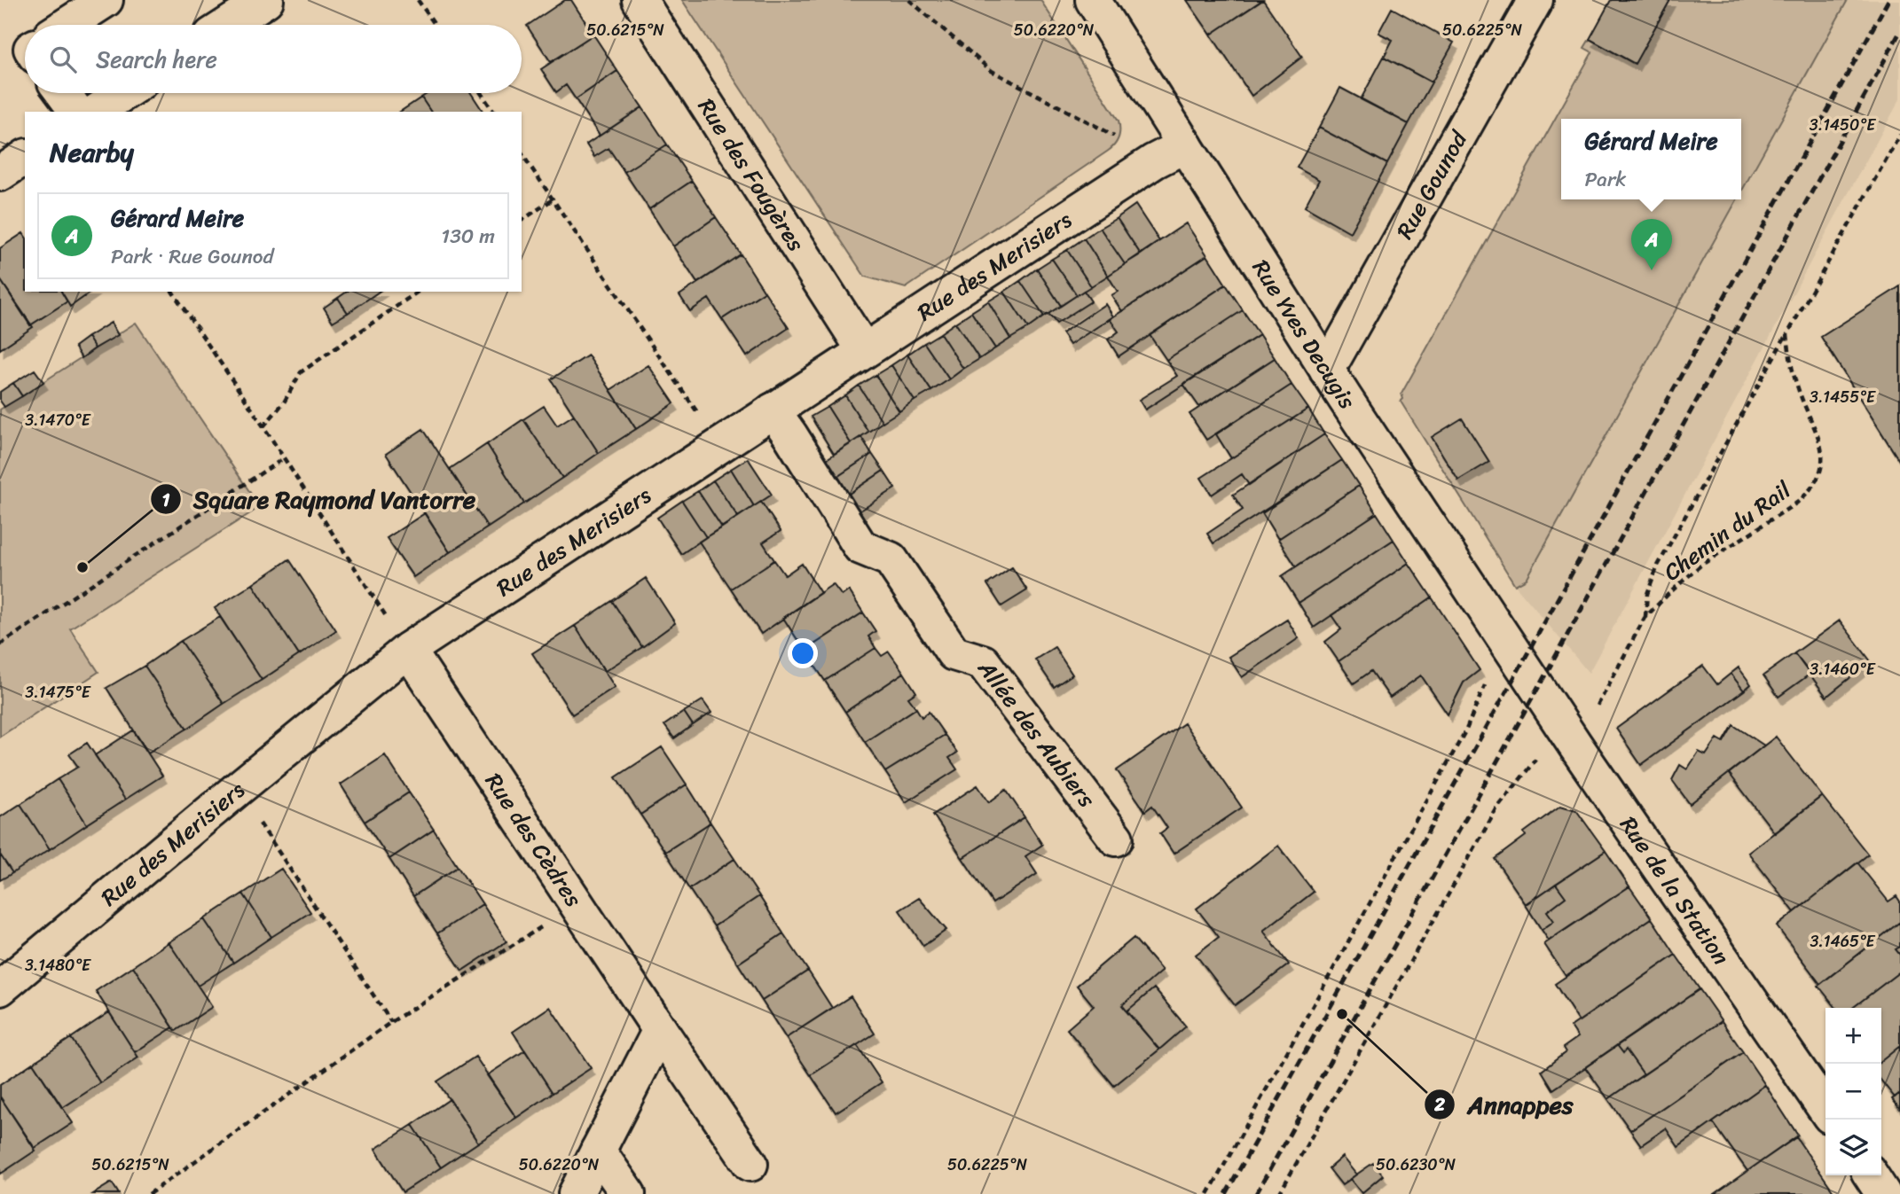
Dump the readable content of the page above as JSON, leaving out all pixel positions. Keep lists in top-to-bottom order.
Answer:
{
  "streets": {
    "street": [
      "Rue des Fougères",
      "Rue Gounod",
      "Rue des Merisiers",
      "Rue Yves Decugis",
      "Allée des Aubiers",
      "Rue des Cèdres",
      "Rue de la Station"
    ],
    "path": ["Chemin du Rail"]
  },
  "crossings": [
    ["Rue des Fougères", "Rue des Merisiers"],
    ["Rue Gounod", "Rue Yves Decugis"],
    ["Rue des Merisiers", "Rue Yves Decugis"],
    ["Rue des Merisiers", "Allée des Aubiers"],
    ["Rue des Merisiers", "Rue des Cèdres"],
    ["Rue Yves Decugis", "Rue de la Station"],
    ["Chemin du Rail", "Rue de la Station"]
  ],
  "places": ["Square Raymond Vantorre", "Annappes"],
  "page": {
    "search": "Search here",
    "heading": "Nearby",
    "popup": ["Gérard Meire", "Park"],
    "list": [
      {
        "mark": "A",
        "name": "Gérard Meire",
        "note": "Park · Rue Gounod",
        "value": "130 m"
      }
    ],
    "pins": "A",
    "map_buttons": ["+", "−"]
  },
  "coordinates": [
    "50.6215°N",
    "50.6220°N",
    "50.6225°N",
    "3.1450°E",
    "3.1455°E",
    "3.1470°E",
    "3.1460°E",
    "3.1475°E",
    "3.1465°E",
    "3.1480°E",
    "50.6230°N"
  ]
}
